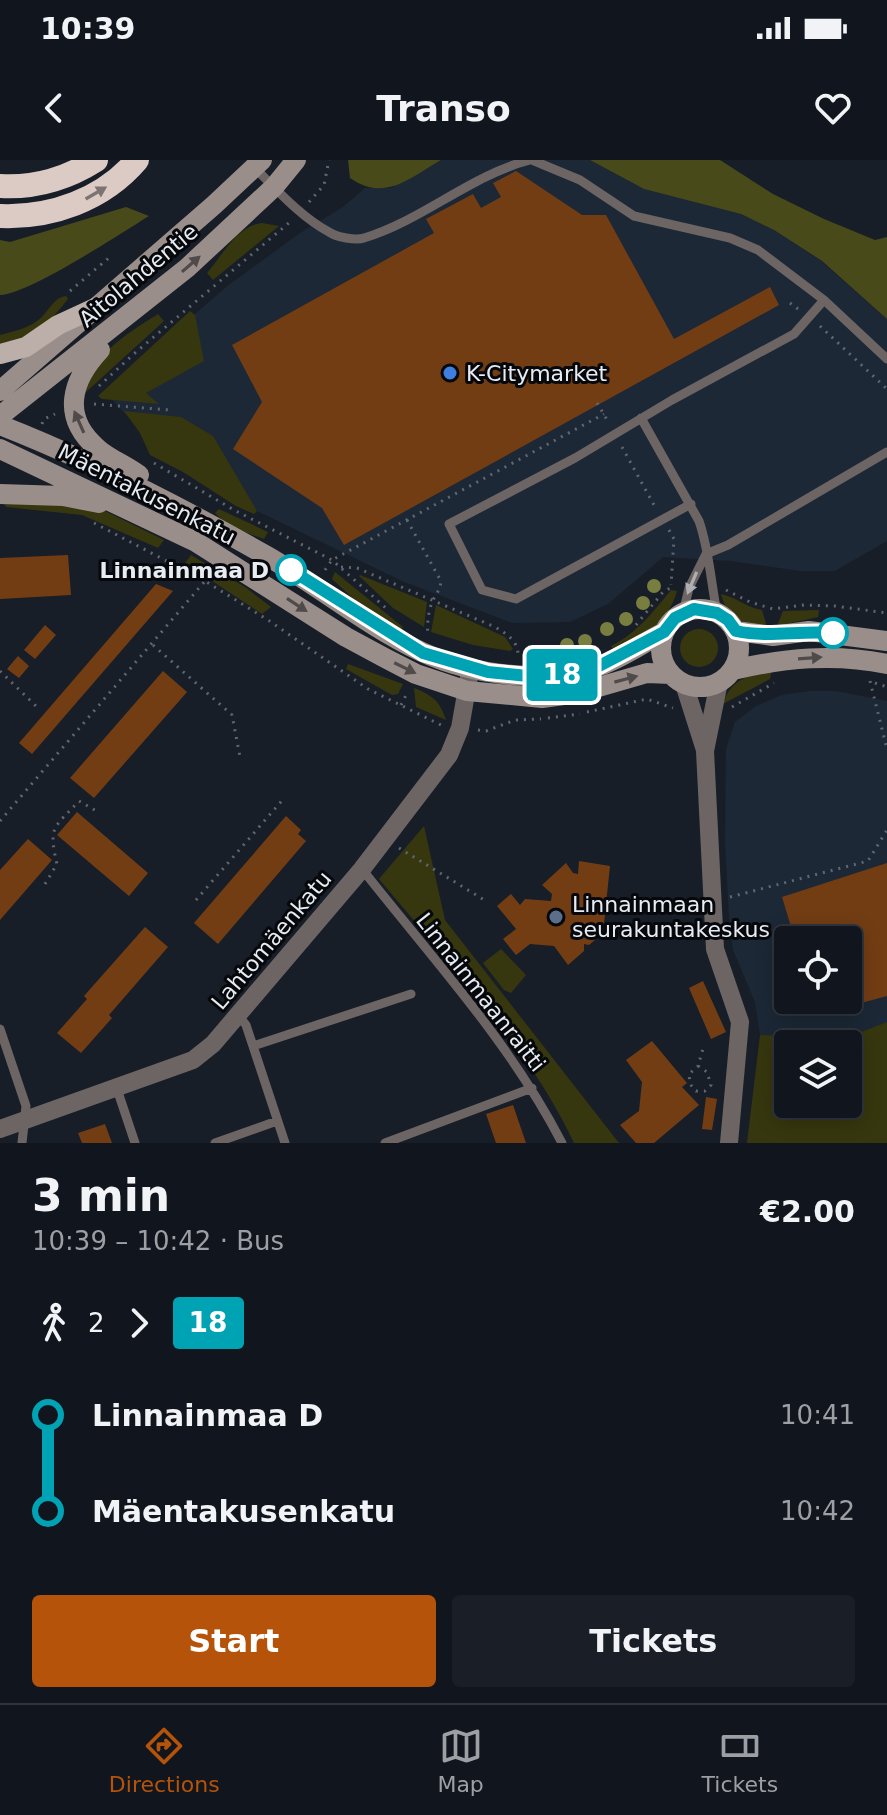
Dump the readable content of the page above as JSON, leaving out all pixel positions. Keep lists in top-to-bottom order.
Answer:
{
  "streets": {
    "main road": ["Aitolahdentie", "Mäentakusenkatu"],
    "street": ["Lahtomäenkatu"],
    "lane": ["Linnainmaanraitti"]
  },
  "crossings": [
    ["Mäentakusenkatu", "Lahtomäenkatu"],
    ["Lahtomäenkatu", "Linnainmaanraitti"]
  ],
  "places": ["K-Citymarket", "Linnainmaa D", "Linnainmaan seurakuntakeskus"],
  "lines": ["bus line 18"],
  "page": {
    "status": "10:39",
    "header": "Transo",
    "on_map": "18",
    "heading": ["3 min", "10:39 – 10:42 · Bus", "€2.00"],
    "legs": ["2", "18"],
    "list": [
      {
        "name": "Linnainmaa D",
        "value": "10:41"
      },
      {
        "name": "Mäentakusenkatu",
        "value": "10:42"
      }
    ],
    "buttons": ["Start", "Tickets"],
    "tabs": ["Directions", "Map", "Tickets"]
  }
}
